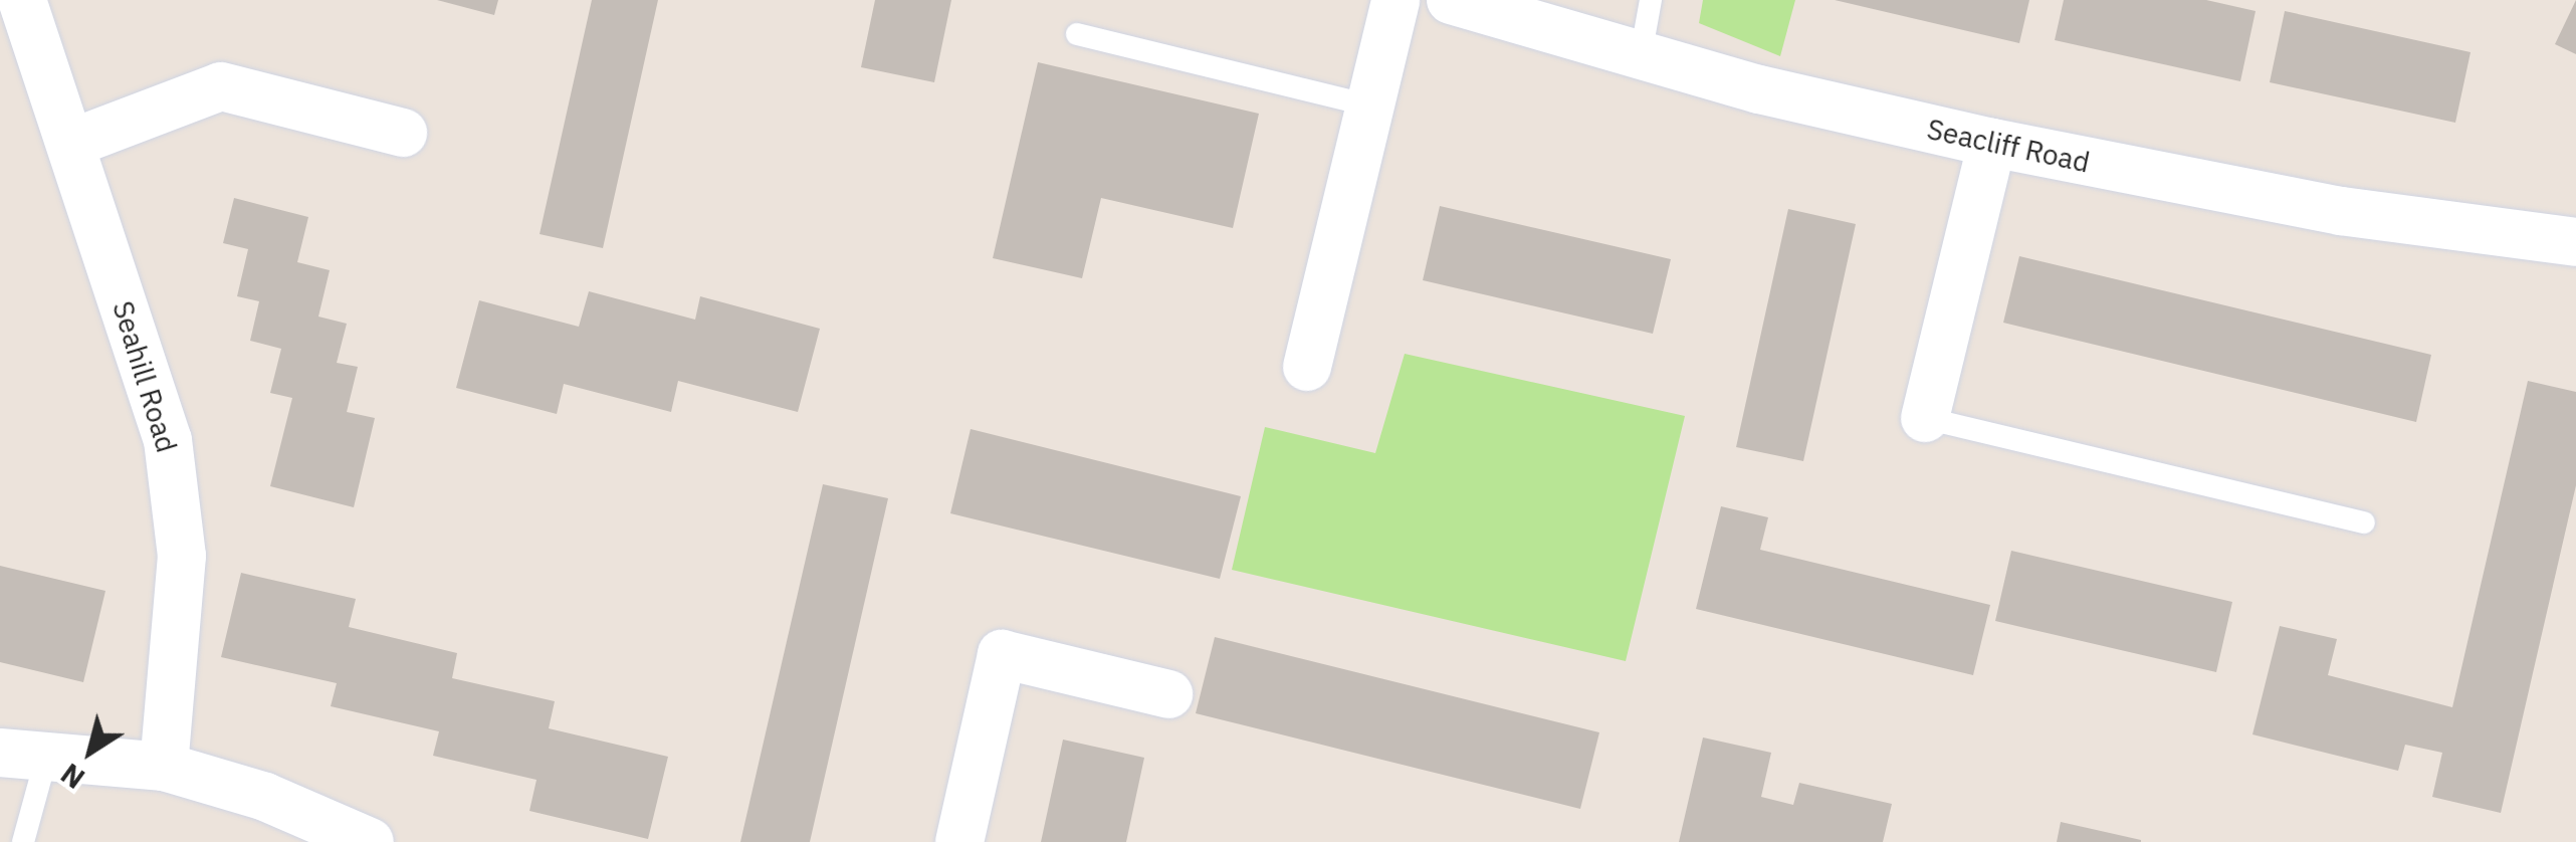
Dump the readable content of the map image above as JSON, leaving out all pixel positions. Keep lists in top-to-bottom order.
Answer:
{
  "streets": {
    "street": ["Seacliff Road", "Seahill Road"]
  },
  "north": "bottom left"
}
